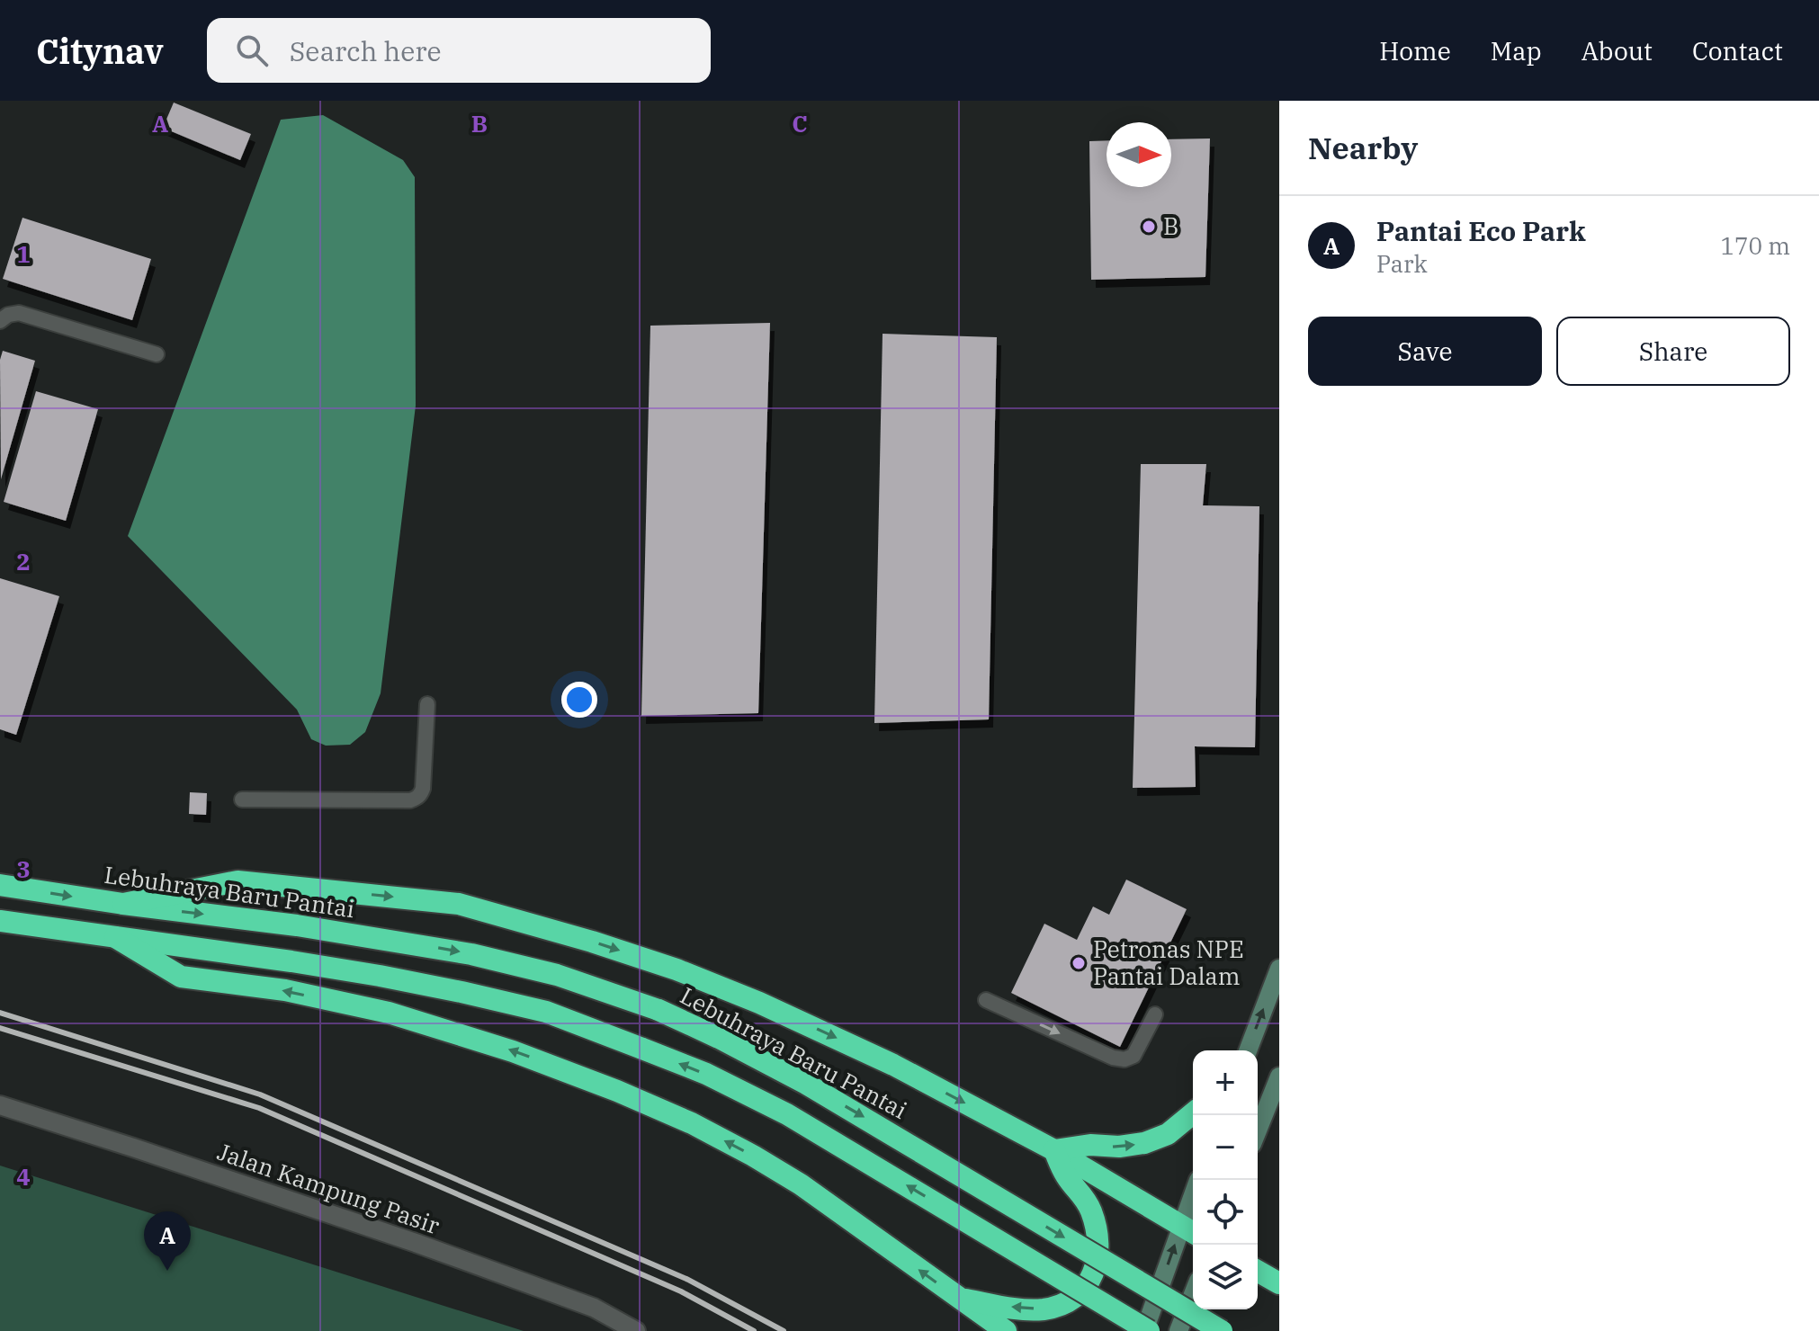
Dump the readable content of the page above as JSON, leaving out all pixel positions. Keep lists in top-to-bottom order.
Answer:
{
  "streets": {
    "highway": ["Lebuhraya Baru Pantai"],
    "street": ["Jalan Kampung Pasir"]
  },
  "places": ["B", "Petronas NPE Pantai Dalam"],
  "north": "right",
  "page": {
    "header": "Citynav",
    "search": "Search here",
    "nav": [
      "Home",
      "Map",
      "About",
      "Contact"
    ],
    "heading": "Nearby",
    "list": [
      {
        "mark": "A",
        "name": "Pantai Eco Park",
        "note": "Park",
        "value": "170 m"
      }
    ],
    "buttons": ["Save", "Share"],
    "map_buttons": ["+", "−"],
    "pins": "A"
  },
  "grid": {
    "columns": ["A", "B", "C"],
    "rows": [
      "1",
      "2",
      "3",
      "4"
    ]
  }
}
